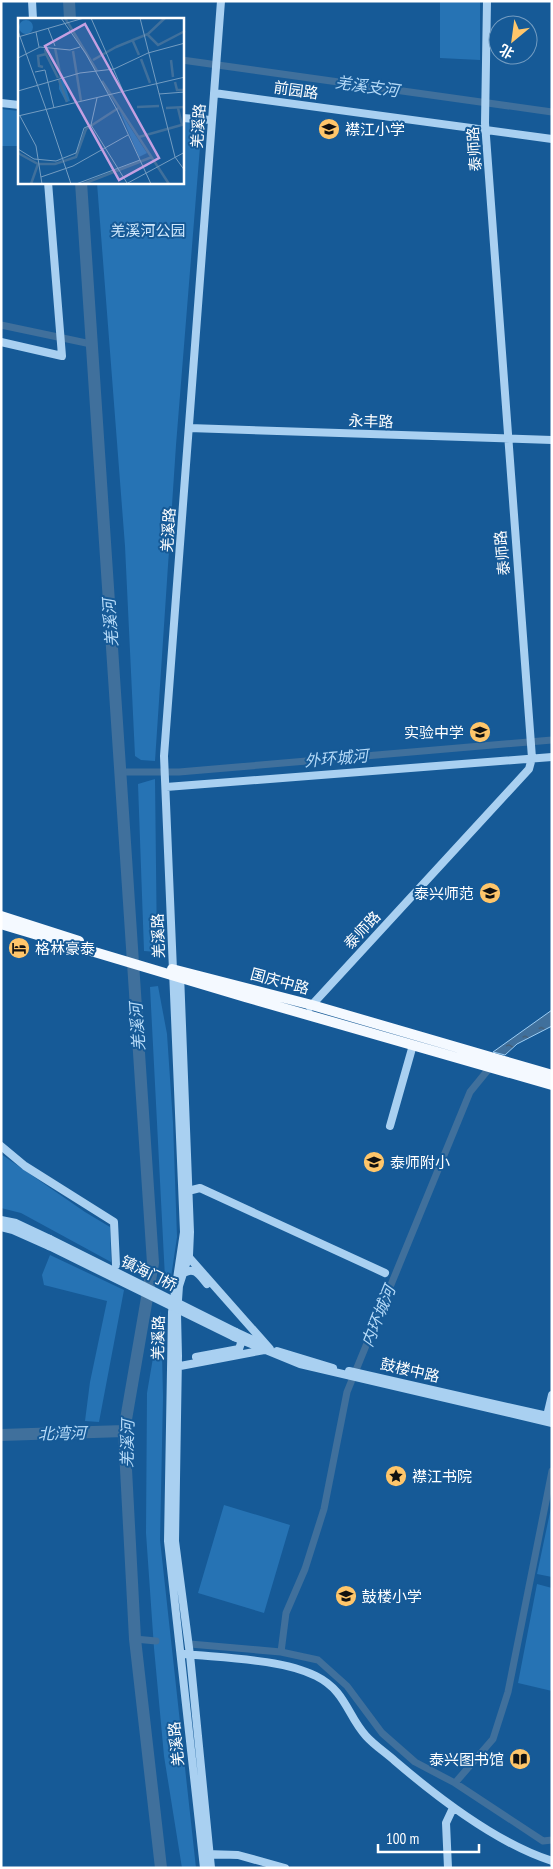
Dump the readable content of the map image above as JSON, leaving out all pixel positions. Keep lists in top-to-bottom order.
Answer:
{
  "streets": {
    "main road": ["国庆中路"],
    "street": [
      "前园路",
      "羌溪路",
      "泰师路",
      "永丰路",
      "镇海门桥",
      "鼓楼中路"
    ]
  },
  "crossings": [
    ["前园路", "羌溪路"],
    ["前园路", "泰师路"],
    ["羌溪路", "永丰路"],
    ["羌溪路", "国庆中路"],
    ["泰师路", "永丰路"],
    ["泰师路", "国庆中路"],
    ["镇海门桥", "鼓楼中路"]
  ],
  "water": [
    "羌溪支河",
    "羌溪河",
    "外环城河",
    "内环城河",
    "北湾河"
  ],
  "parks": ["羌溪河公园"],
  "places": {
    "school or university": [
      "襟江小学",
      "实验中学",
      "泰兴师范",
      "泰师附小",
      "鼓楼小学"
    ],
    "hotel": ["格林豪泰"],
    "place": ["襟江书院"],
    "library": ["泰兴图书馆"]
  },
  "scale_bar": "100 m",
  "north": "bottom left"
}
